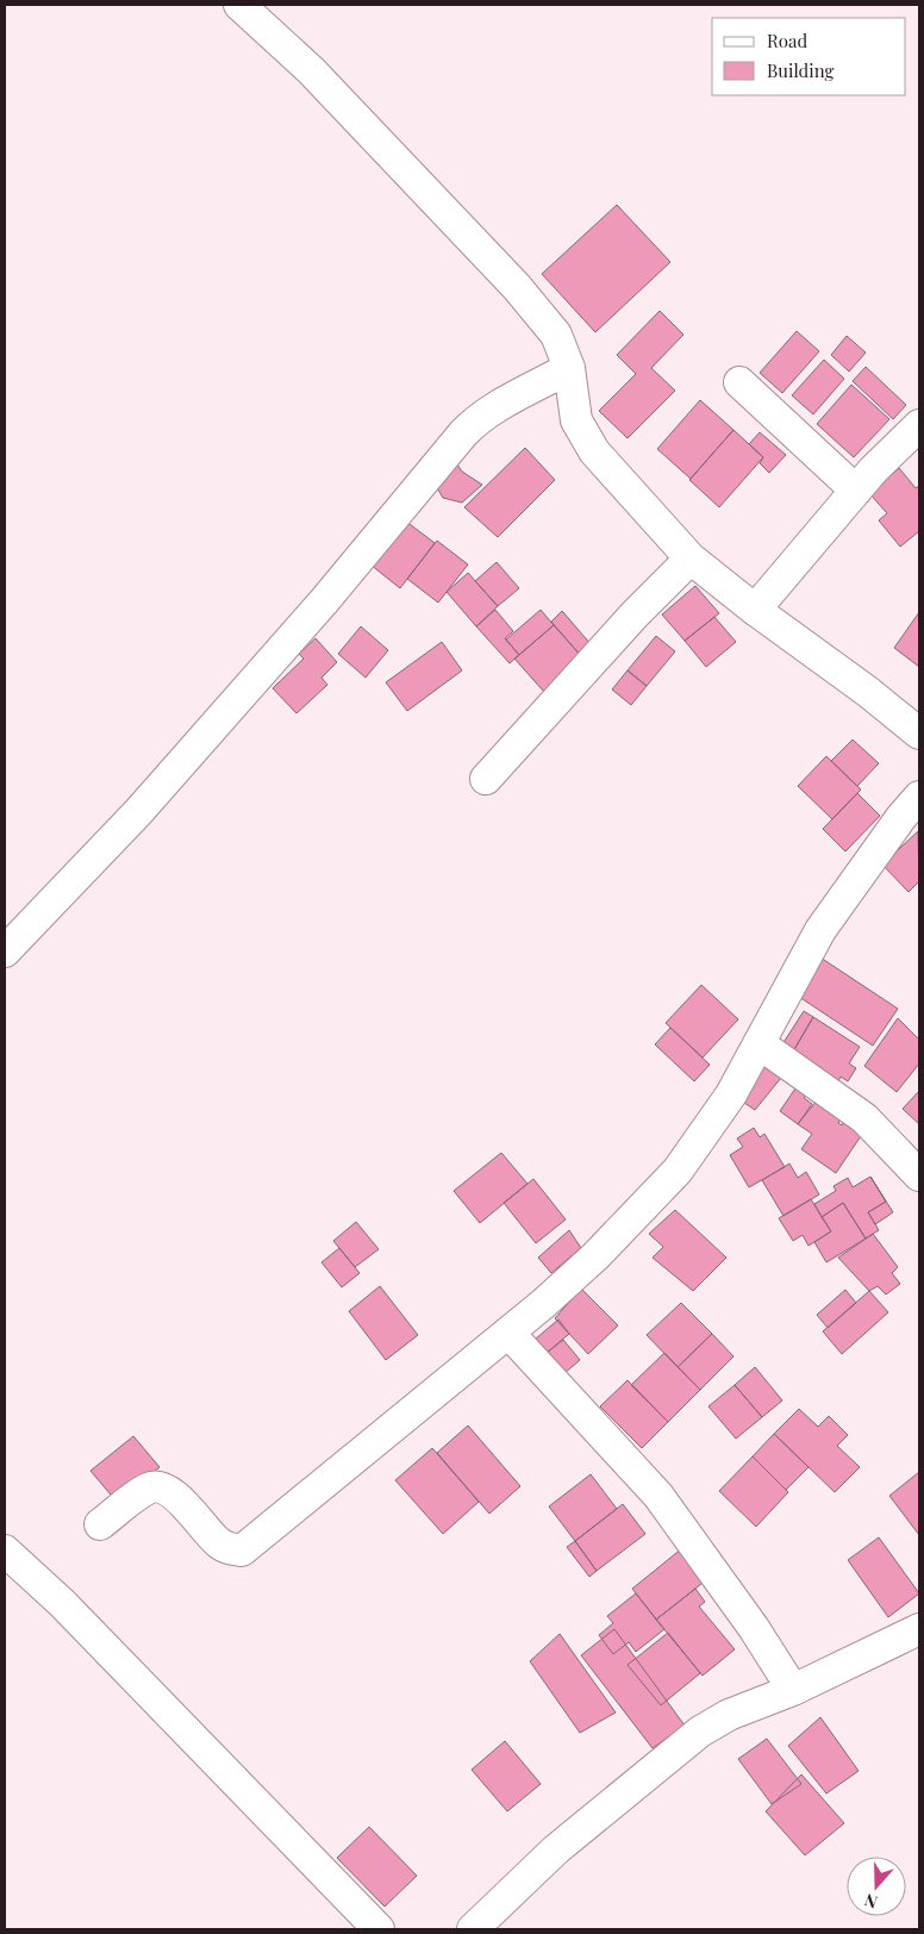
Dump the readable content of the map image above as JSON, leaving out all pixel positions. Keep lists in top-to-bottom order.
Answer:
{
  "legend": ["Road", "Building"],
  "north": "bottom"
}
